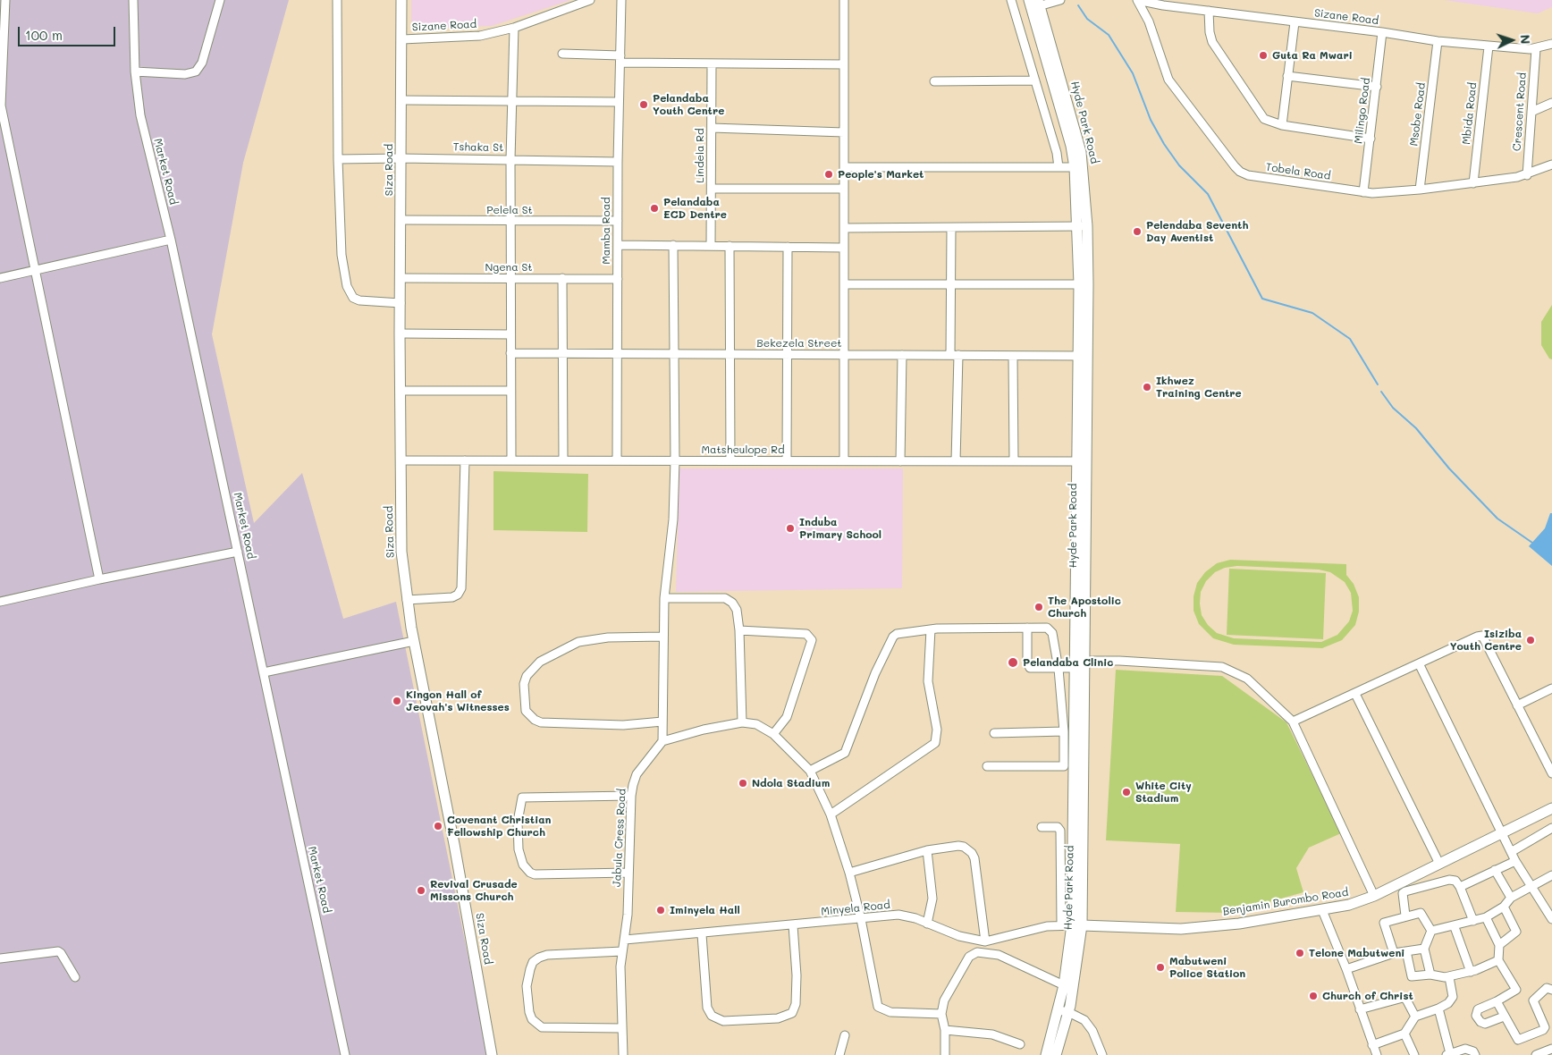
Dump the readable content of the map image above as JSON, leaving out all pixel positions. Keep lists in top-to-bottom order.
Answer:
{
  "streets": {
    "street": [
      "Sizane Road",
      "Milingo Road",
      "Crescent Road",
      "Mbida Road",
      "Msobe Road",
      "Hyde Park Road",
      "Tshaka St",
      "Lindela Rd",
      "Siza Road",
      "Market Road",
      "Tobela Road",
      "Pelela St",
      "Mamba Road",
      "Ngena St",
      "Bekezela Street",
      "Matsheulope Rd",
      "Jabula Cress Road",
      "Benjamin Burombo Road",
      "Minyela Road"
    ]
  },
  "crossings": [
    ["Sizane Road", "Milingo Road"],
    ["Sizane Road", "Crescent Road"],
    ["Sizane Road", "Mbida Road"],
    ["Sizane Road", "Msobe Road"],
    ["Sizane Road", "Siza Road"],
    ["Sizane Road", "Tobela Road"],
    ["Milingo Road", "Tobela Road"],
    ["Crescent Road", "Tobela Road"],
    ["Mbida Road", "Tobela Road"],
    ["Msobe Road", "Tobela Road"],
    ["Hyde Park Road", "Bekezela Street"],
    ["Hyde Park Road", "Matsheulope Rd"],
    ["Hyde Park Road", "Benjamin Burombo Road"],
    ["Hyde Park Road", "Minyela Road"],
    ["Tshaka St", "Siza Road"],
    ["Tshaka St", "Mamba Road"],
    ["Siza Road", "Pelela St"],
    ["Siza Road", "Ngena St"],
    ["Siza Road", "Matsheulope Rd"],
    ["Pelela St", "Mamba Road"],
    ["Mamba Road", "Ngena St"],
    ["Mamba Road", "Bekezela Street"],
    ["Mamba Road", "Matsheulope Rd"],
    ["Jabula Cress Road", "Minyela Road"],
    ["Benjamin Burombo Road", "Minyela Road"]
  ],
  "places": [
    "Guta Ra Mwari",
    "Pelandaba Youth Centre",
    "People's Market",
    "Pelandaba ECD Dentre",
    "Pelendaba Seventh Day Aventist",
    "Ikhwez Training Centre",
    "Induba Primary School",
    "The Apostolic Church",
    "Isiziba Youth Centre",
    "Pelandaba Clinic",
    "Kingon Hall of Jeovah's Witnesses",
    "Ndola Stadium",
    "White City Stadium",
    "Covenant Christian Fellowship Church",
    "Revival Crusade Missons Church",
    "Iminyela Hall",
    "Telone Mabutweni",
    "Mabutweni Police Station",
    "Church of Christ"
  ],
  "scale_bar": "100 m",
  "north": "right"
}
